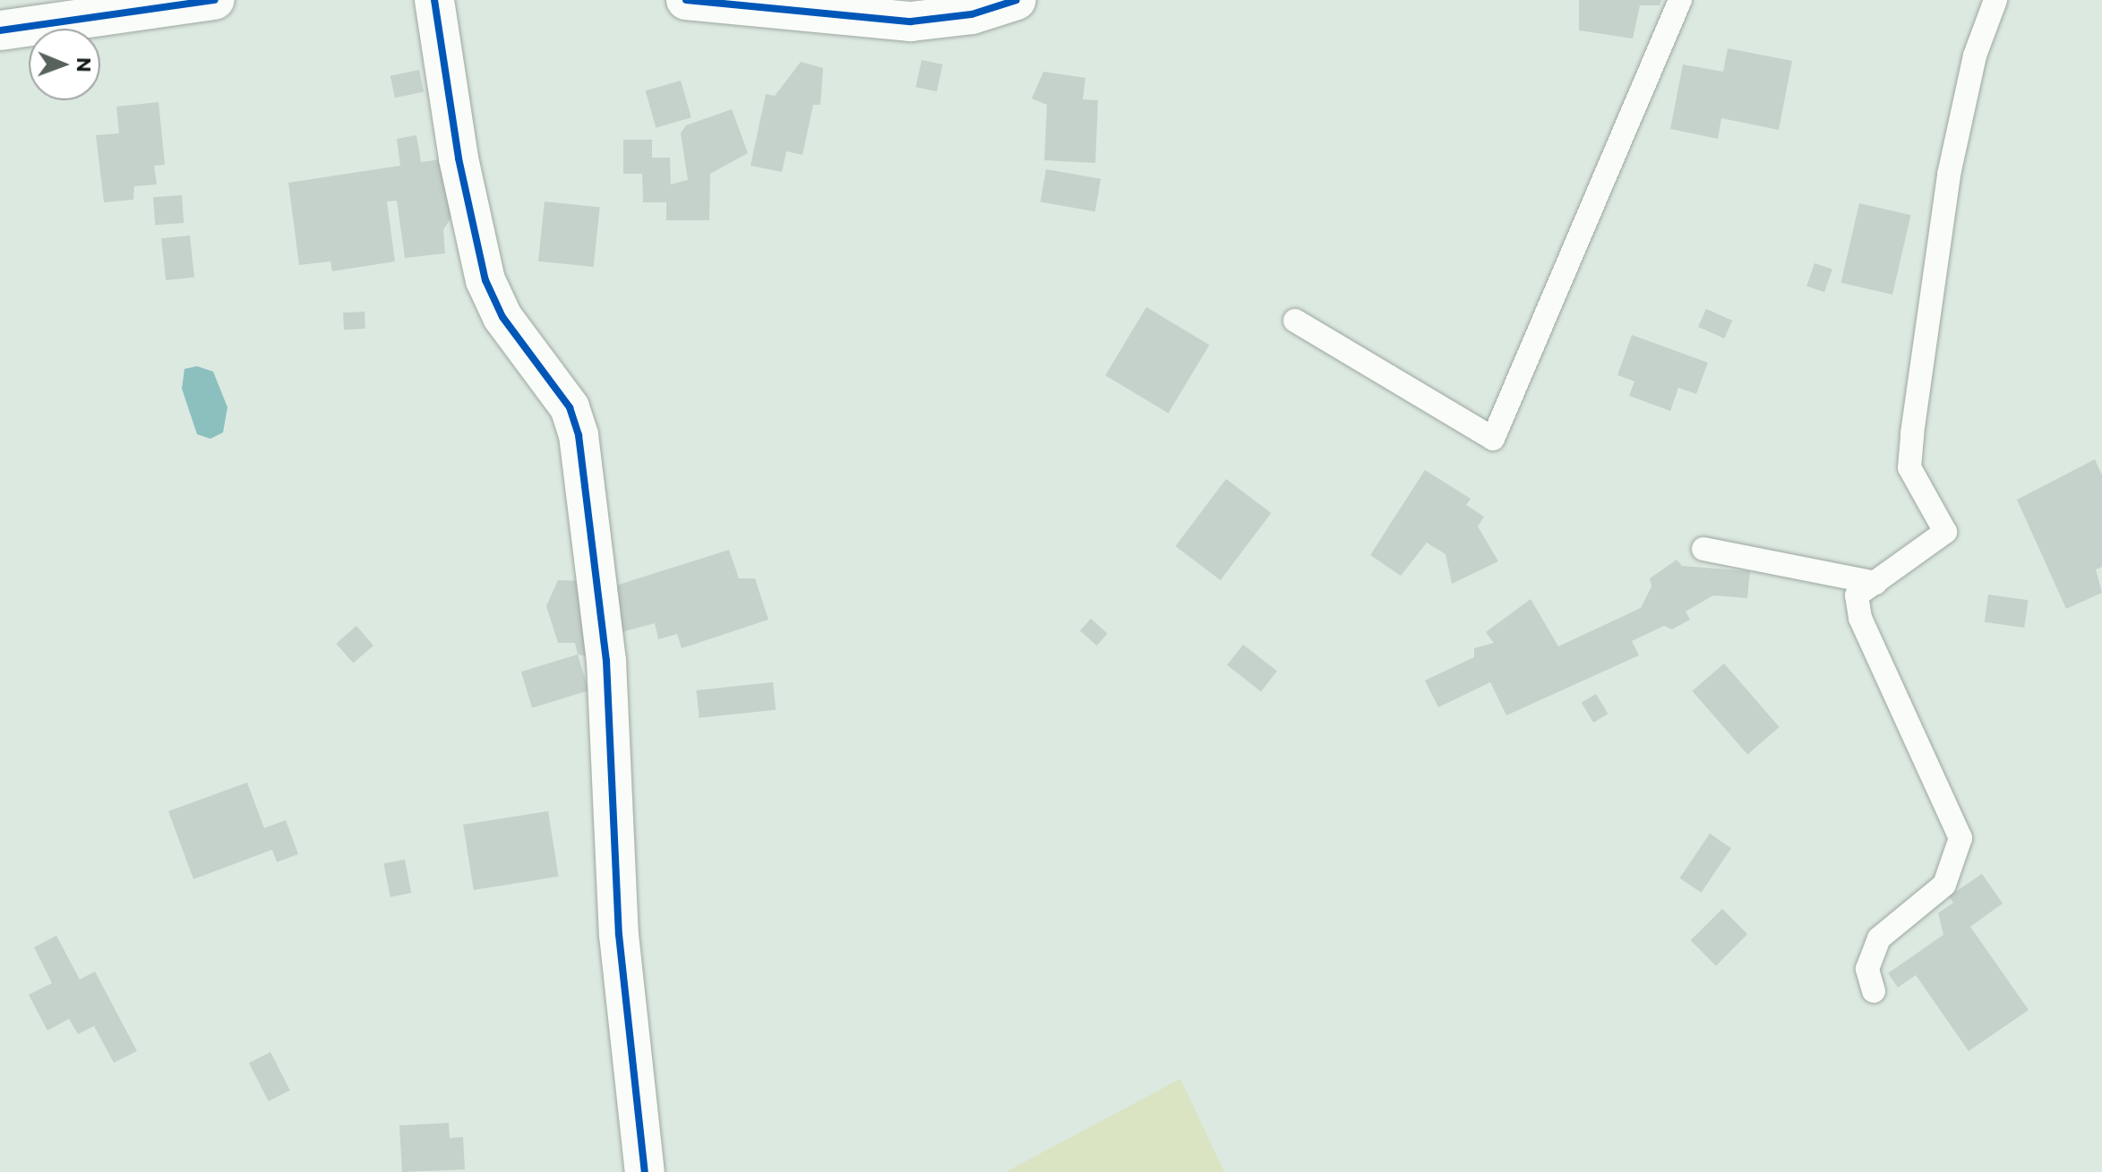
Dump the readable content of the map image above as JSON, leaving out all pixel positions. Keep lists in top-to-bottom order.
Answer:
{
  "north": "right"
}
